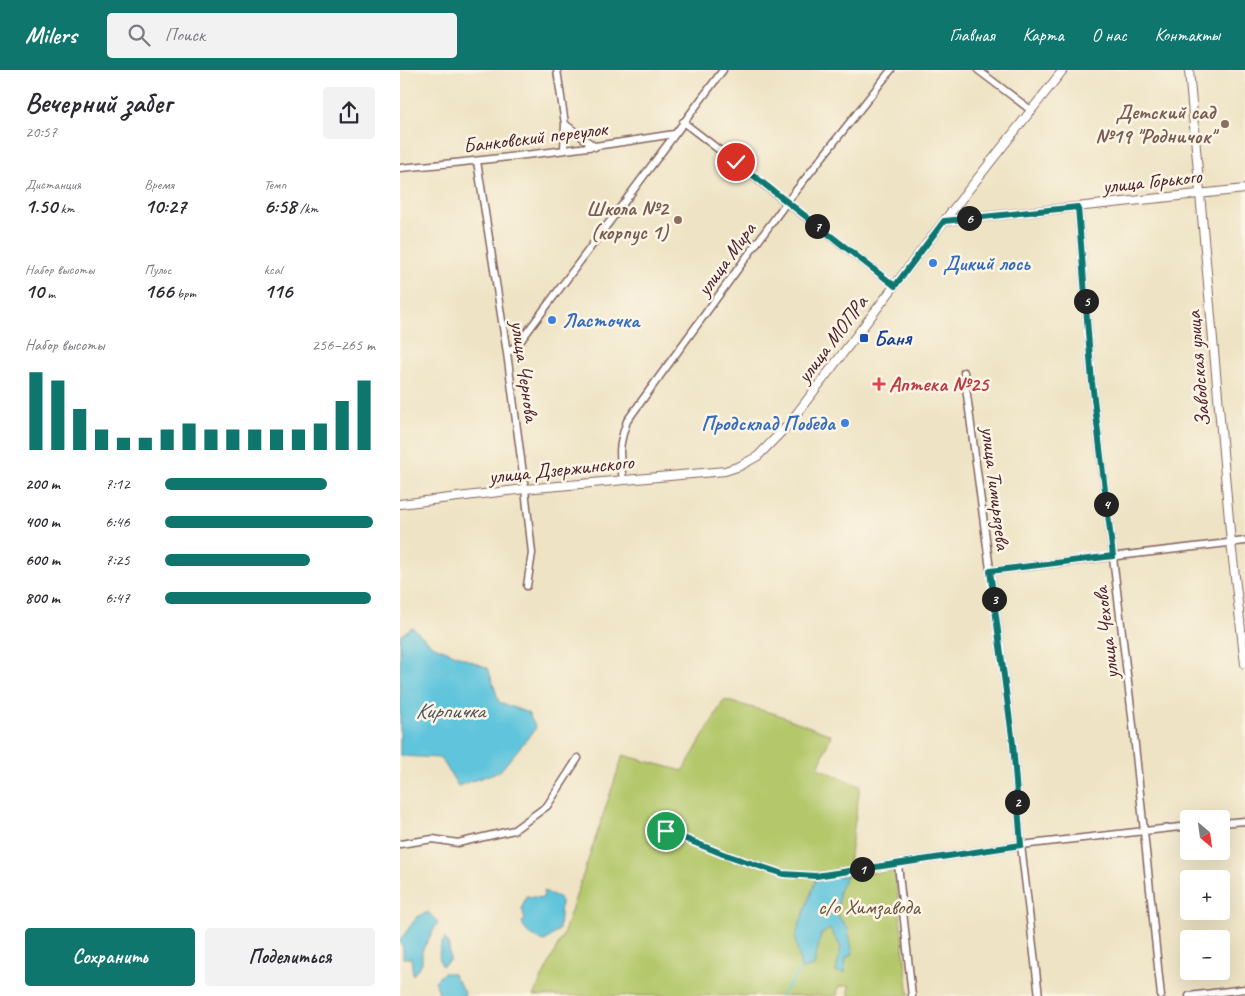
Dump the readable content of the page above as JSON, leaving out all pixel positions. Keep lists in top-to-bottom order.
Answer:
{
  "streets": {
    "street": [
      "Банковский переулок",
      "улица Горького",
      "улица Мира",
      "улица МОПРа",
      "Заводская улица",
      "улица Чернова",
      "улица Дзержинского",
      "улица Тимирязева",
      "улица Чехова"
    ]
  },
  "crossings": [
    ["Банковский переулок", "улица Чернова"],
    ["улица Горького", "улица МОПРа"],
    ["улица Горького", "Заводская улица"],
    ["улица Горького", "улица Чехова"],
    ["улица Мира", "улица Дзержинского"],
    ["улица МОПРа", "улица Дзержинского"],
    ["улица Чернова", "улица Дзержинского"]
  ],
  "water": ["Кирпичка"],
  "parks": ["с/о Химзавода"],
  "places": {
    "other": [
      "Детский сад №19 \"Родничок\"",
      "Школа №2 (корпус 1)",
      "Дикий лось",
      "Ласточка",
      "Продсклад Победа"
    ],
    "transit": ["Баня"],
    "health": ["Аптека №25"]
  },
  "north": "bottom right",
  "page": {
    "header": "Milers",
    "search": "Поиск",
    "nav": [
      "Главная",
      "Карта",
      "О нас",
      "Контакты"
    ],
    "heading": ["Вечерний забег", "20:57"],
    "stats": [
      ["Дистанция", "1.50 km"],
      ["Время", "10:27"],
      ["Темп", "6:58 /km"],
      ["Набор высоты", "10 m"],
      ["Пульс", "166 bpm"],
      ["kcal", "116"]
    ],
    "pins": [
      "6",
      "7",
      "5",
      "4",
      "3",
      "2",
      "1"
    ],
    "chart": ["Набор высоты", "256–265 m"],
    "list": [
      {
        "name": "200 m",
        "note": "7:12"
      },
      {
        "name": "400 m",
        "note": "6:46"
      },
      {
        "name": "600 m",
        "note": "7:25"
      },
      {
        "name": "800 m",
        "note": "6:47"
      }
    ],
    "map_buttons": ["+", "−"],
    "buttons": ["Сохранить", "Поделиться"]
  }
}
